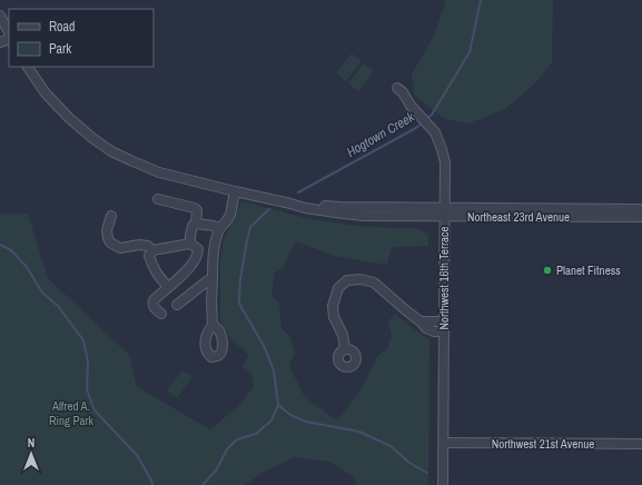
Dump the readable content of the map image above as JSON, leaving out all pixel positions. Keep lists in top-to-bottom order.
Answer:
{
  "streets": {
    "street": ["Northeast 23rd Avenue", "Northwest 16th Terrace", "Northwest 21st Avenue"]
  },
  "crossings": [
    ["Northeast 23rd Avenue", "Northwest 16th Terrace"],
    ["Northwest 16th Terrace", "Northwest 21st Avenue"]
  ],
  "water": ["Hogtown Creek"],
  "parks": ["Alfred A. Ring Park"],
  "places": ["Planet Fitness"],
  "legend": ["Road", "Park"],
  "north": "top"
}
